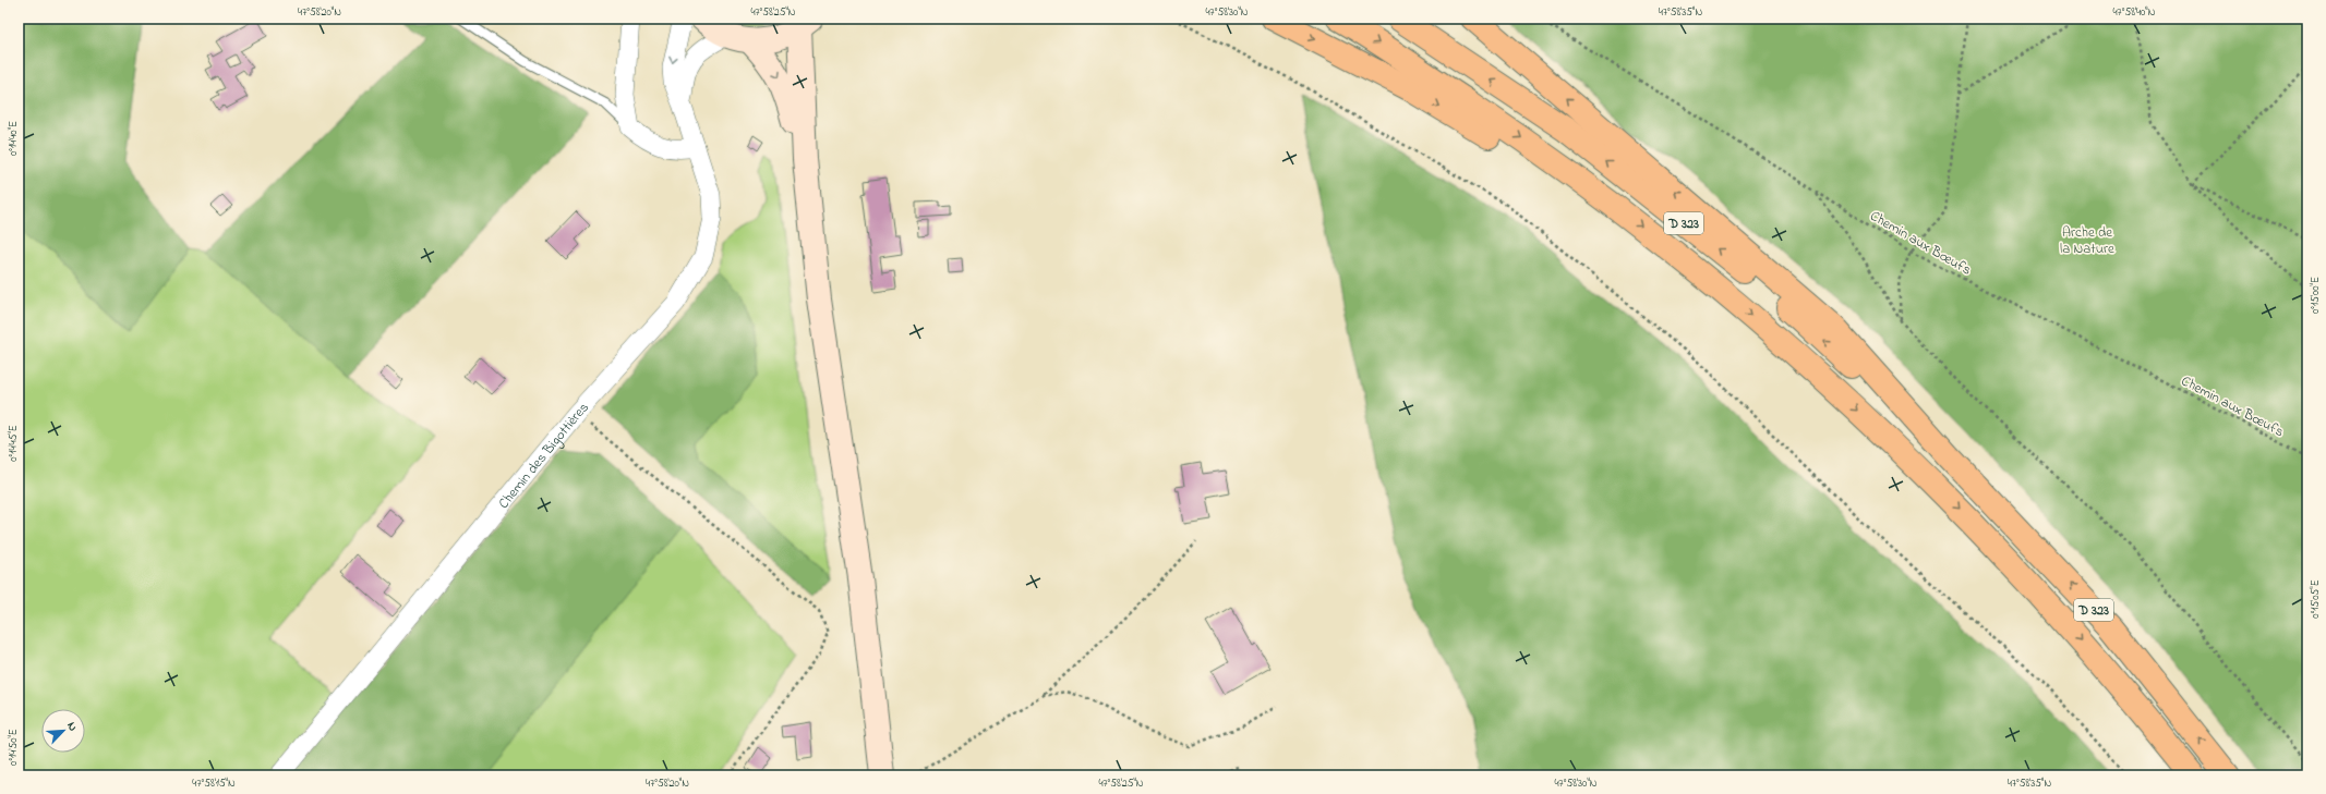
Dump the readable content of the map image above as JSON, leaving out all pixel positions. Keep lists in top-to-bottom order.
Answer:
{
  "streets": {
    "highway": ["D 323"],
    "street": ["Chemin des Bigottières"],
    "path": ["Chemin aux Bœufs"]
  },
  "parks": ["Arche de la Nature"],
  "north": "top right",
  "coordinates": [
    "47°58'20\"N",
    "47°58'25\"N",
    "47°58'30\"N",
    "47°58'35\"N",
    "47°58'40\"N",
    "0°14'40\"E",
    "0°15'00\"E",
    "0°14'45\"E",
    "0°15'05\"E",
    "0°14'50\"E",
    "47°58'15\"N"
  ]
}
